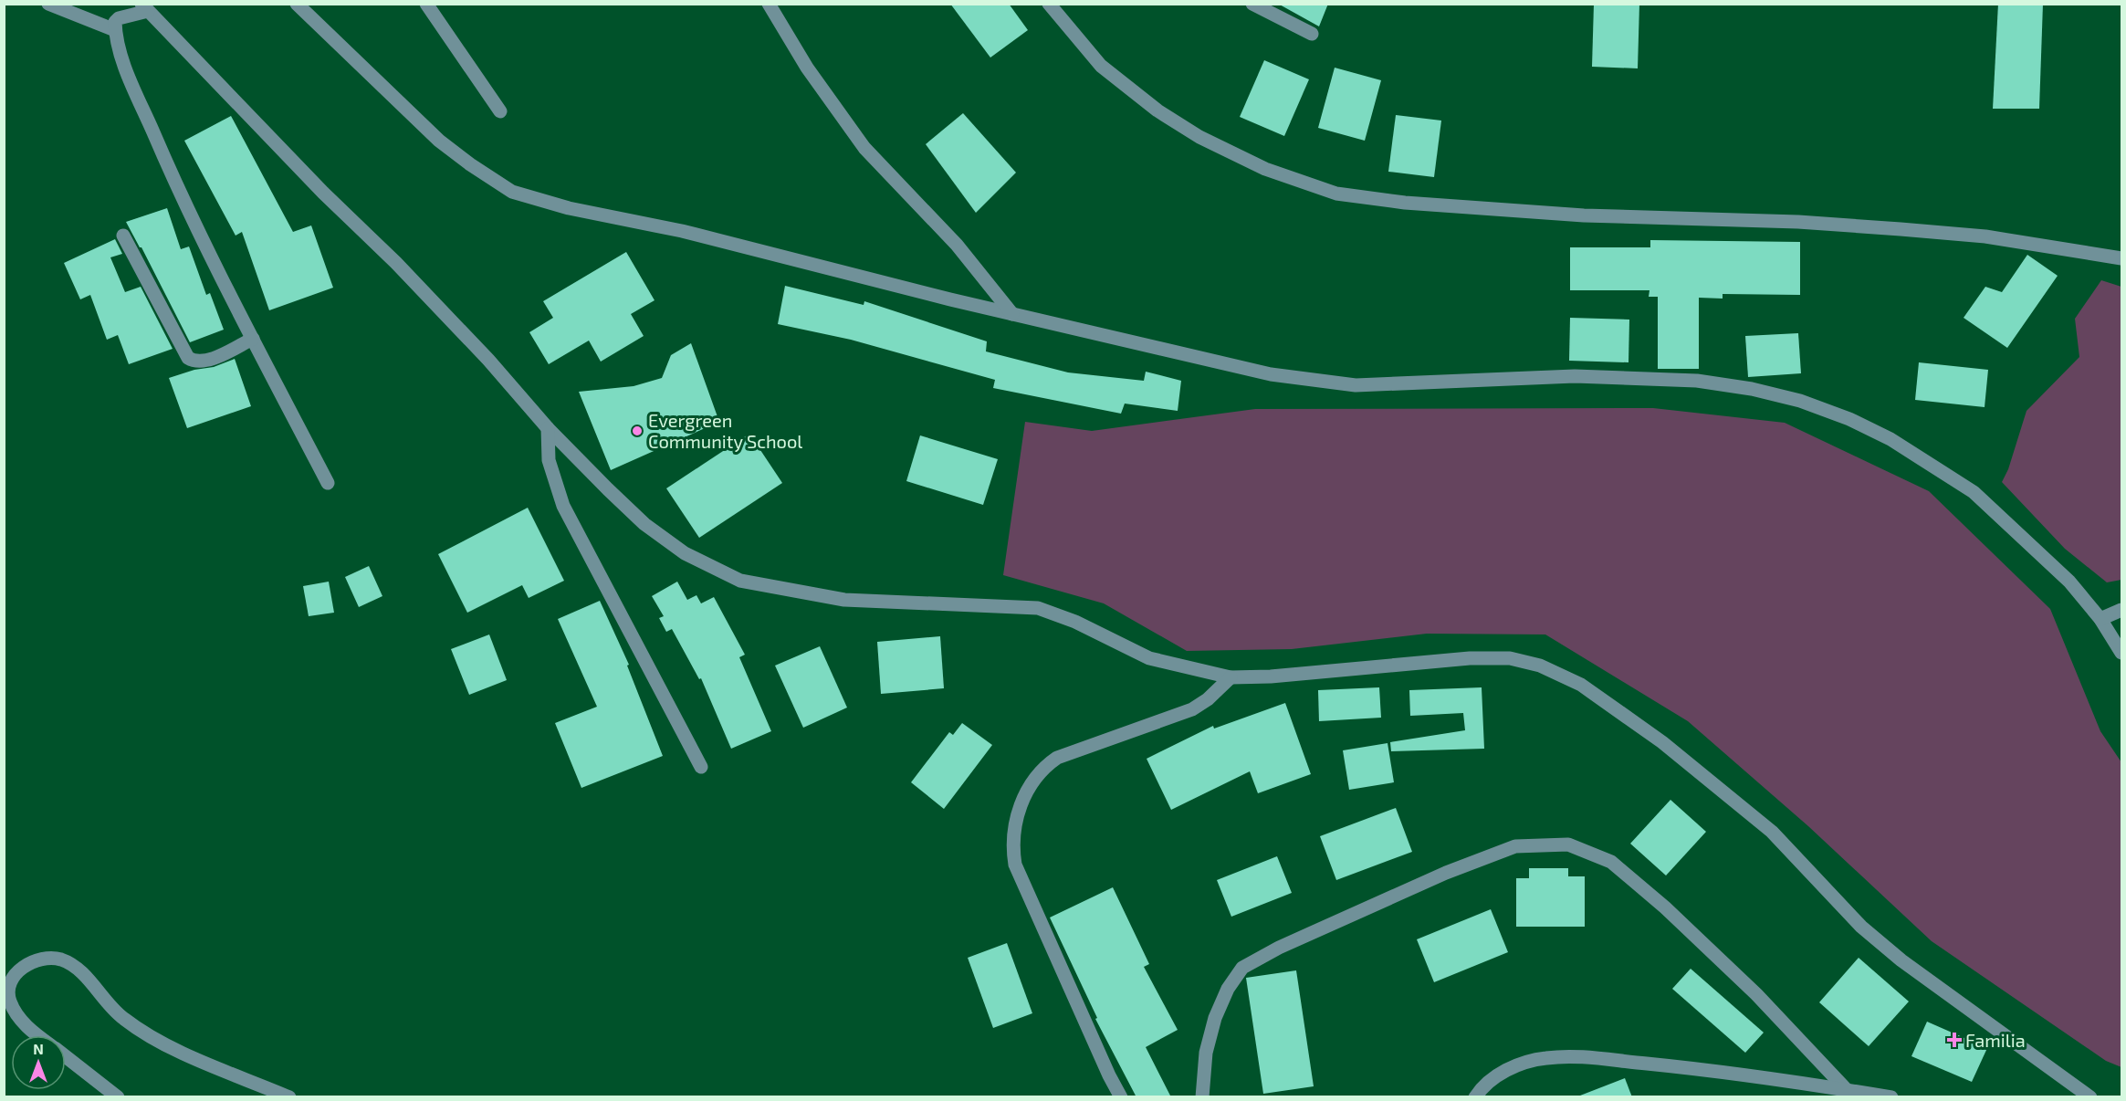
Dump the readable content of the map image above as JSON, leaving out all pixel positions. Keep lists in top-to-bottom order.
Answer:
{
  "places": {
    "other": ["Evergreen Community School"],
    "health": ["Familia"]
  },
  "north": "top"
}
